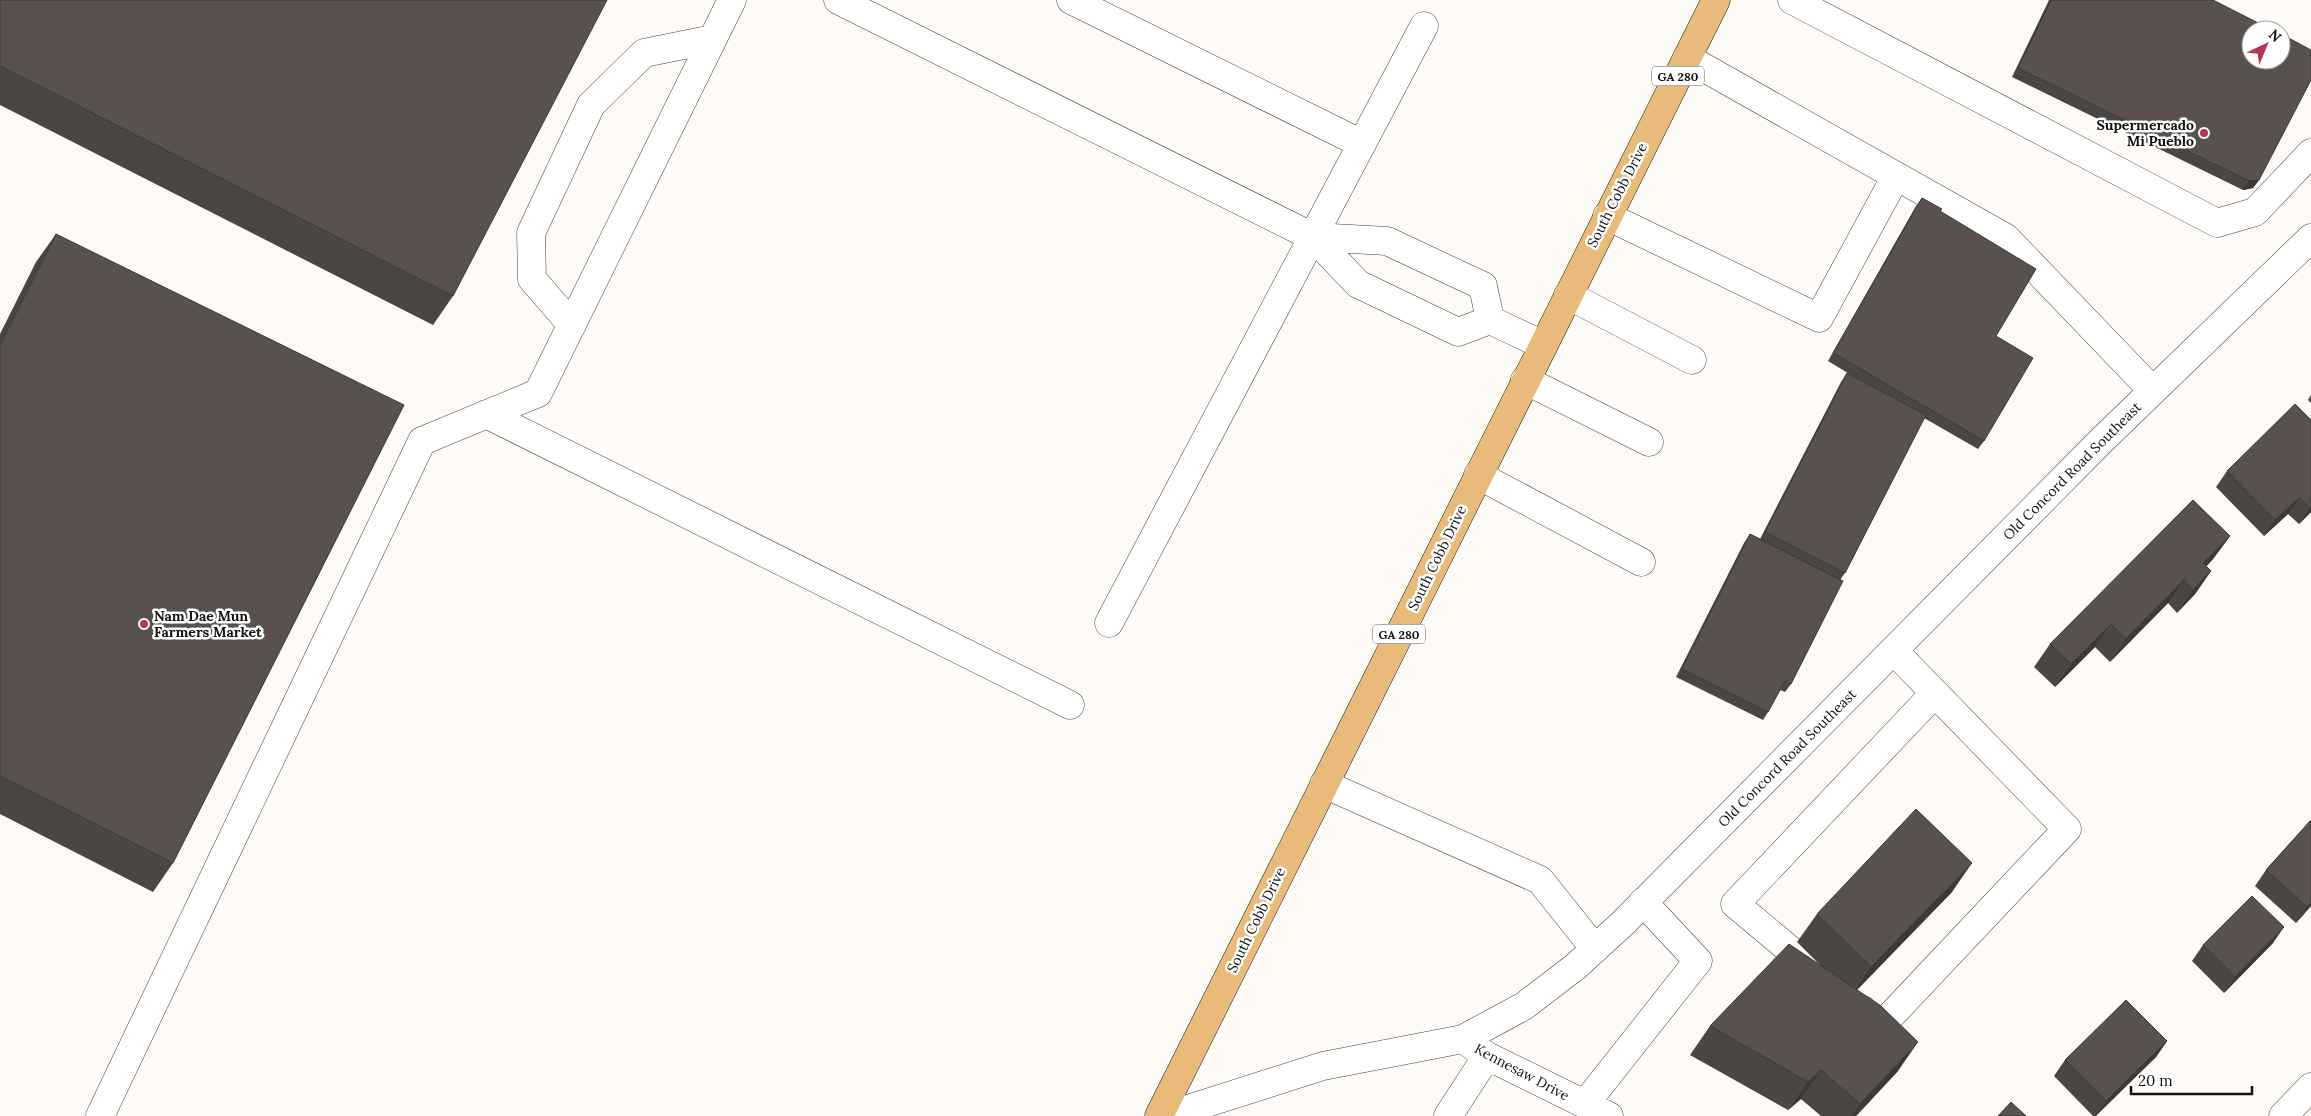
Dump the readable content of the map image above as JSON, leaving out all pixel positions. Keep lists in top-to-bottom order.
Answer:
{
  "streets": {
    "main road": ["GA 280", "South Cobb Drive"],
    "street": ["Old Concord Road Southeast", "Kennesaw Drive"]
  },
  "crossings": [
    ["Old Concord Road Southeast", "Kennesaw Drive"]
  ],
  "places": ["Supermercado Mi Pueblo", "Nam Dae Mun Farmers Market"],
  "scale_bar": "20 m",
  "north": "top right"
}
